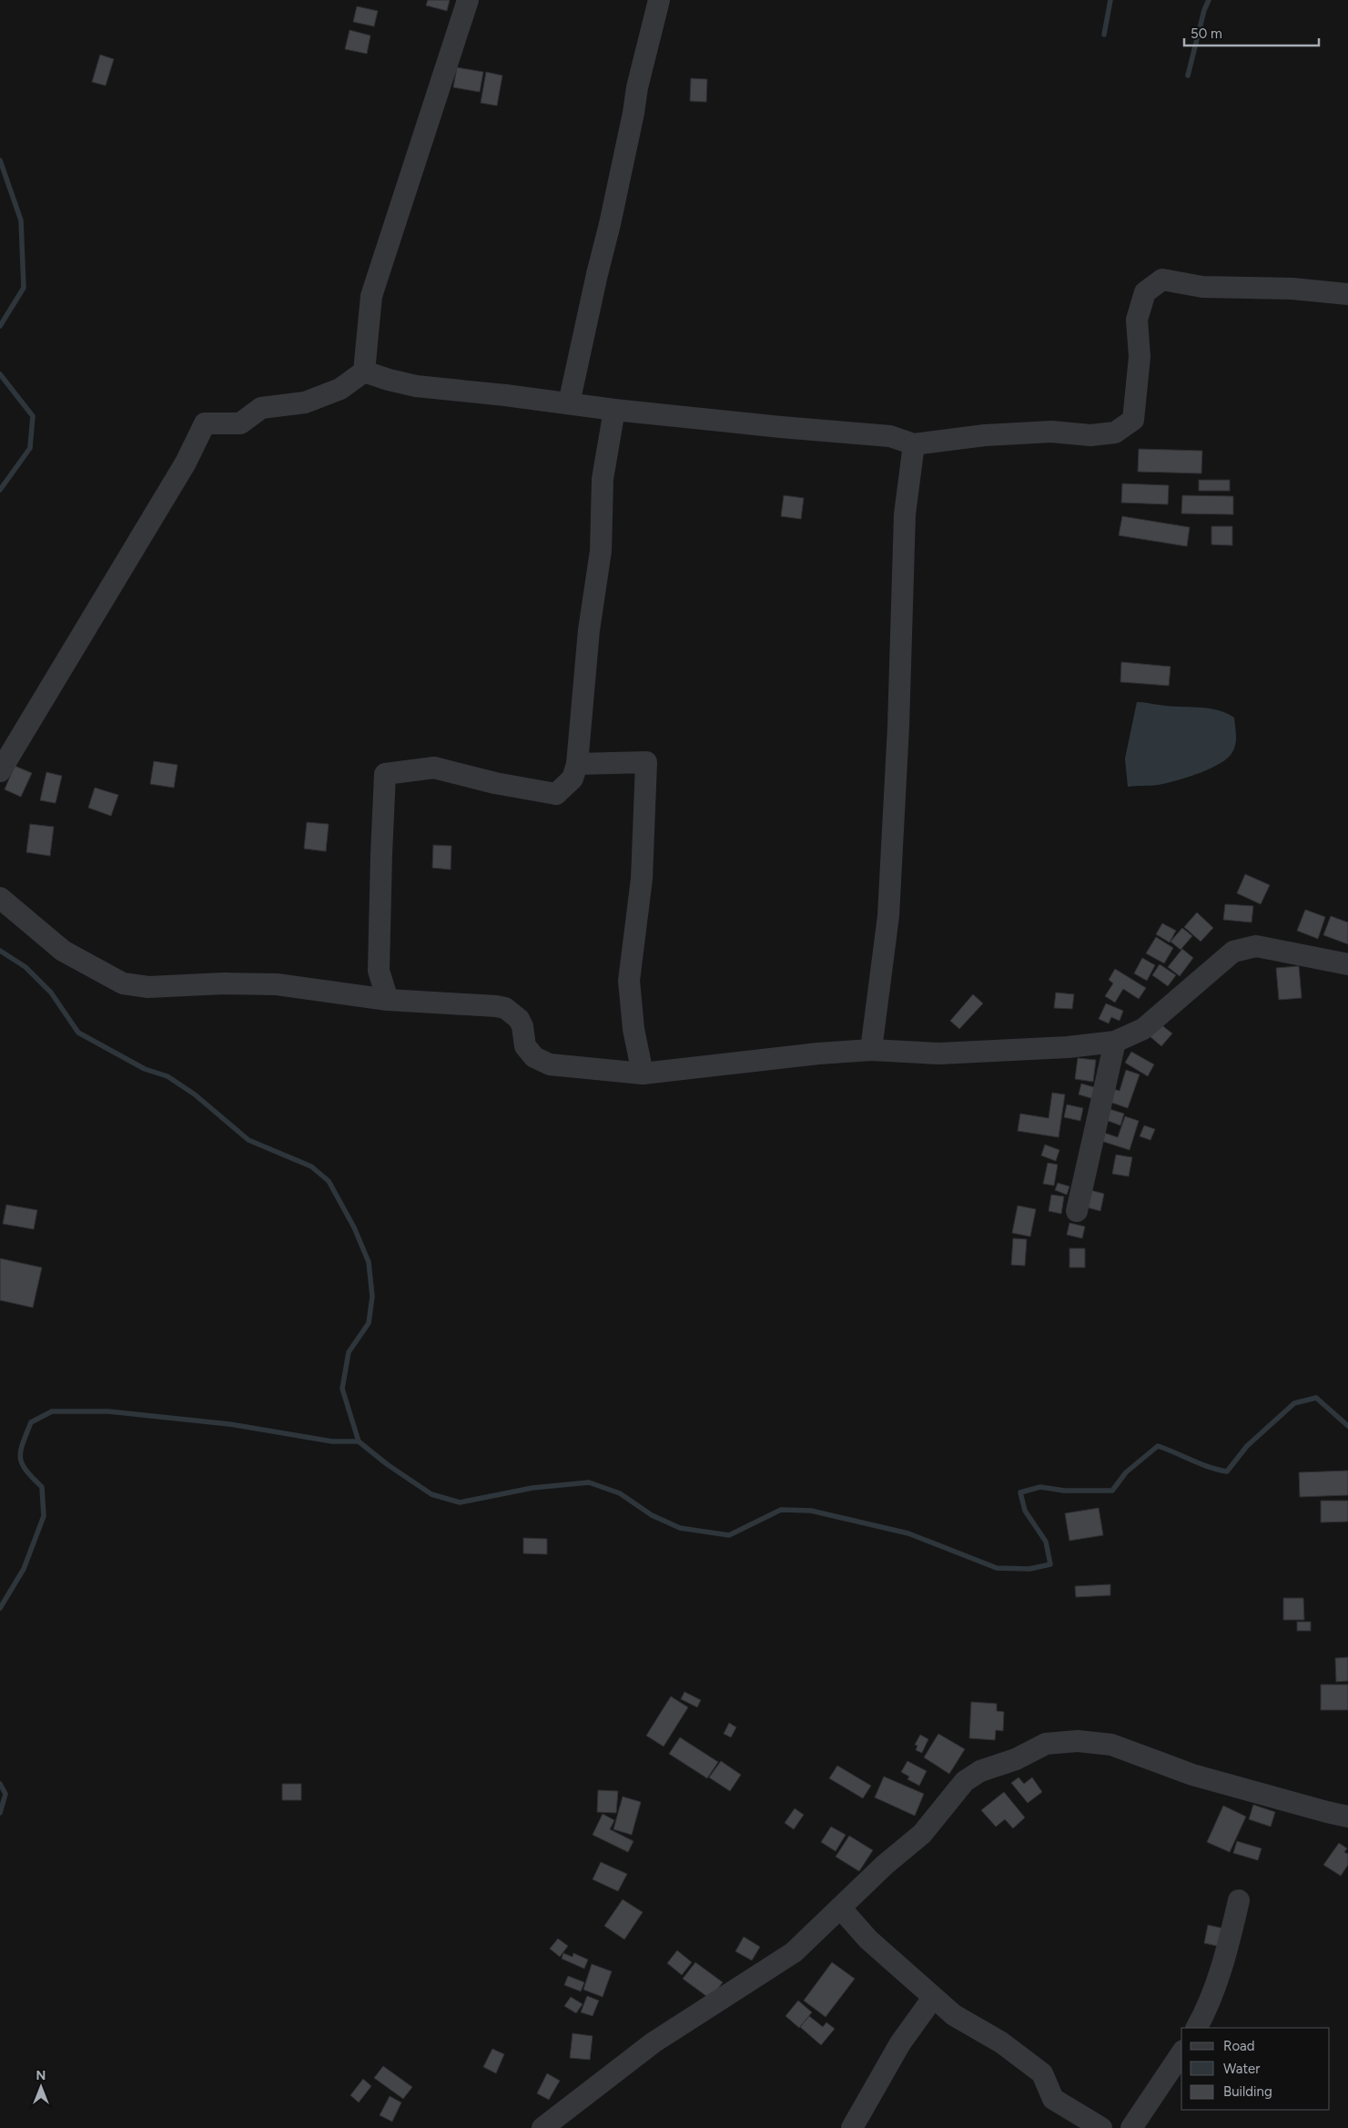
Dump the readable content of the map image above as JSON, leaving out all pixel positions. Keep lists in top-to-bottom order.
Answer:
{
  "legend": ["Road", "Water", "Building"],
  "scale_bar": "50 m",
  "north": "top"
}
